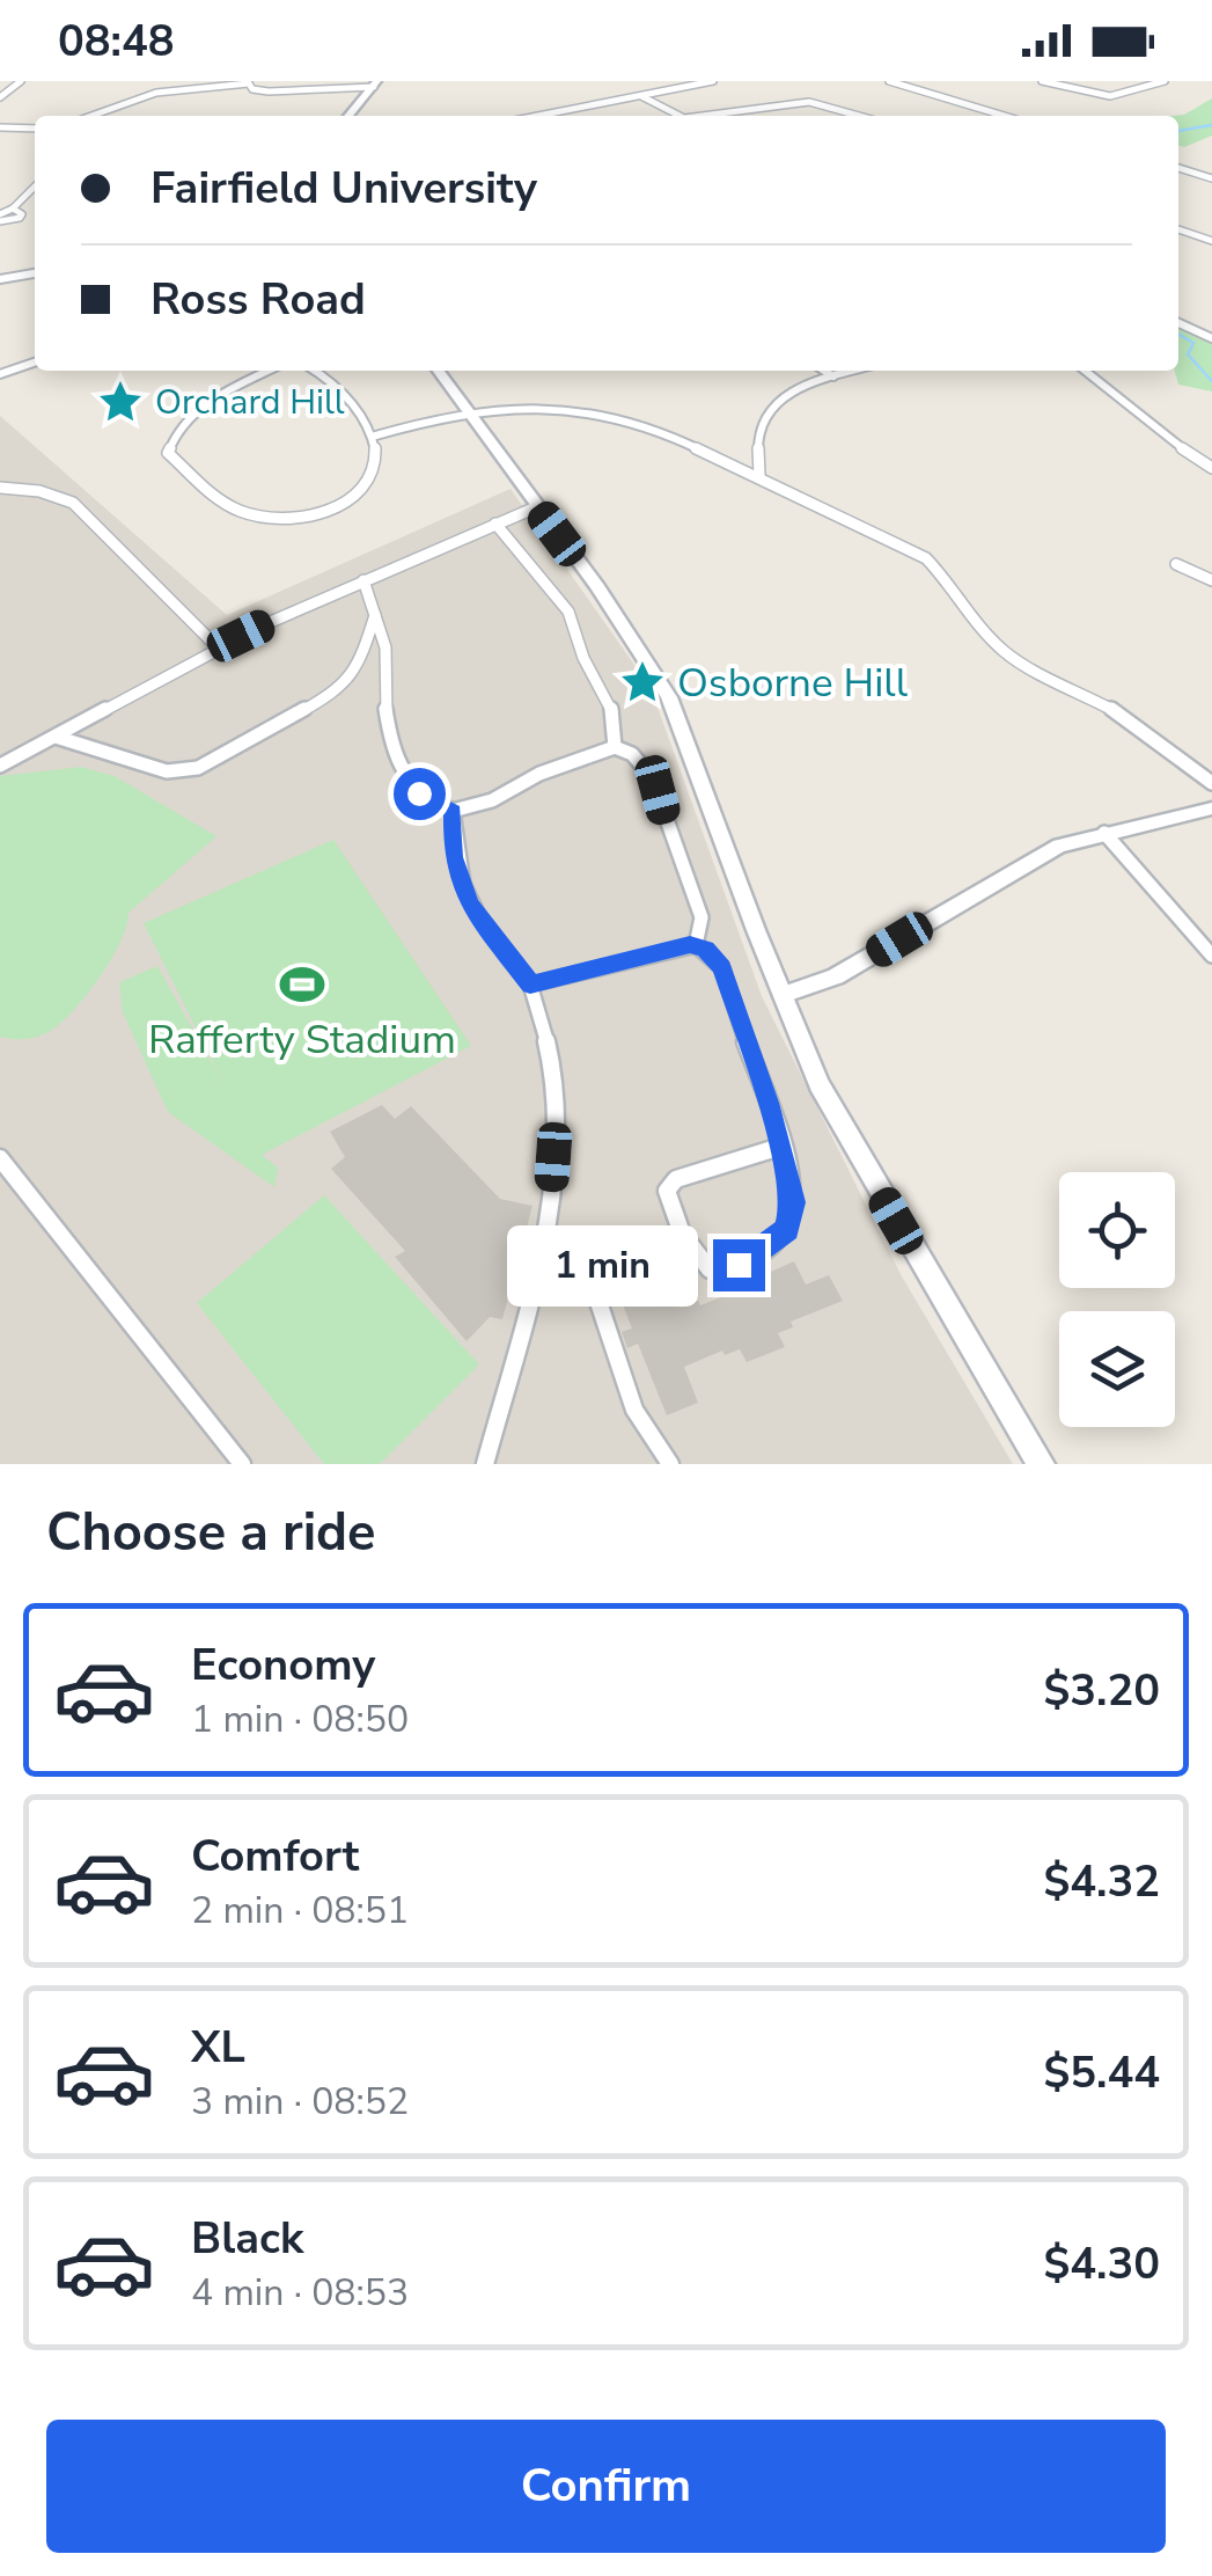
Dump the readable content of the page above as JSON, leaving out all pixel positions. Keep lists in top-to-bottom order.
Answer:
{
  "places": {
    "place": ["Orchard Hill", "Osborne Hill"],
    "sports": ["Rafferty Stadium"]
  },
  "page": {
    "status": "08:48",
    "banner": ["Fairfield University", "Ross Road"],
    "bubble": "1 min",
    "heading": "Choose a ride",
    "list": [
      {
        "name": "Economy",
        "note": "1 min · 08:50",
        "value": "$3.20"
      },
      {
        "name": "Comfort",
        "note": "2 min · 08:51",
        "value": "$4.32"
      },
      {
        "name": "XL",
        "note": "3 min · 08:52",
        "value": "$5.44"
      },
      {
        "name": "Black",
        "note": "4 min · 08:53",
        "value": "$4.30"
      }
    ],
    "buttons": "Confirm"
  }
}
